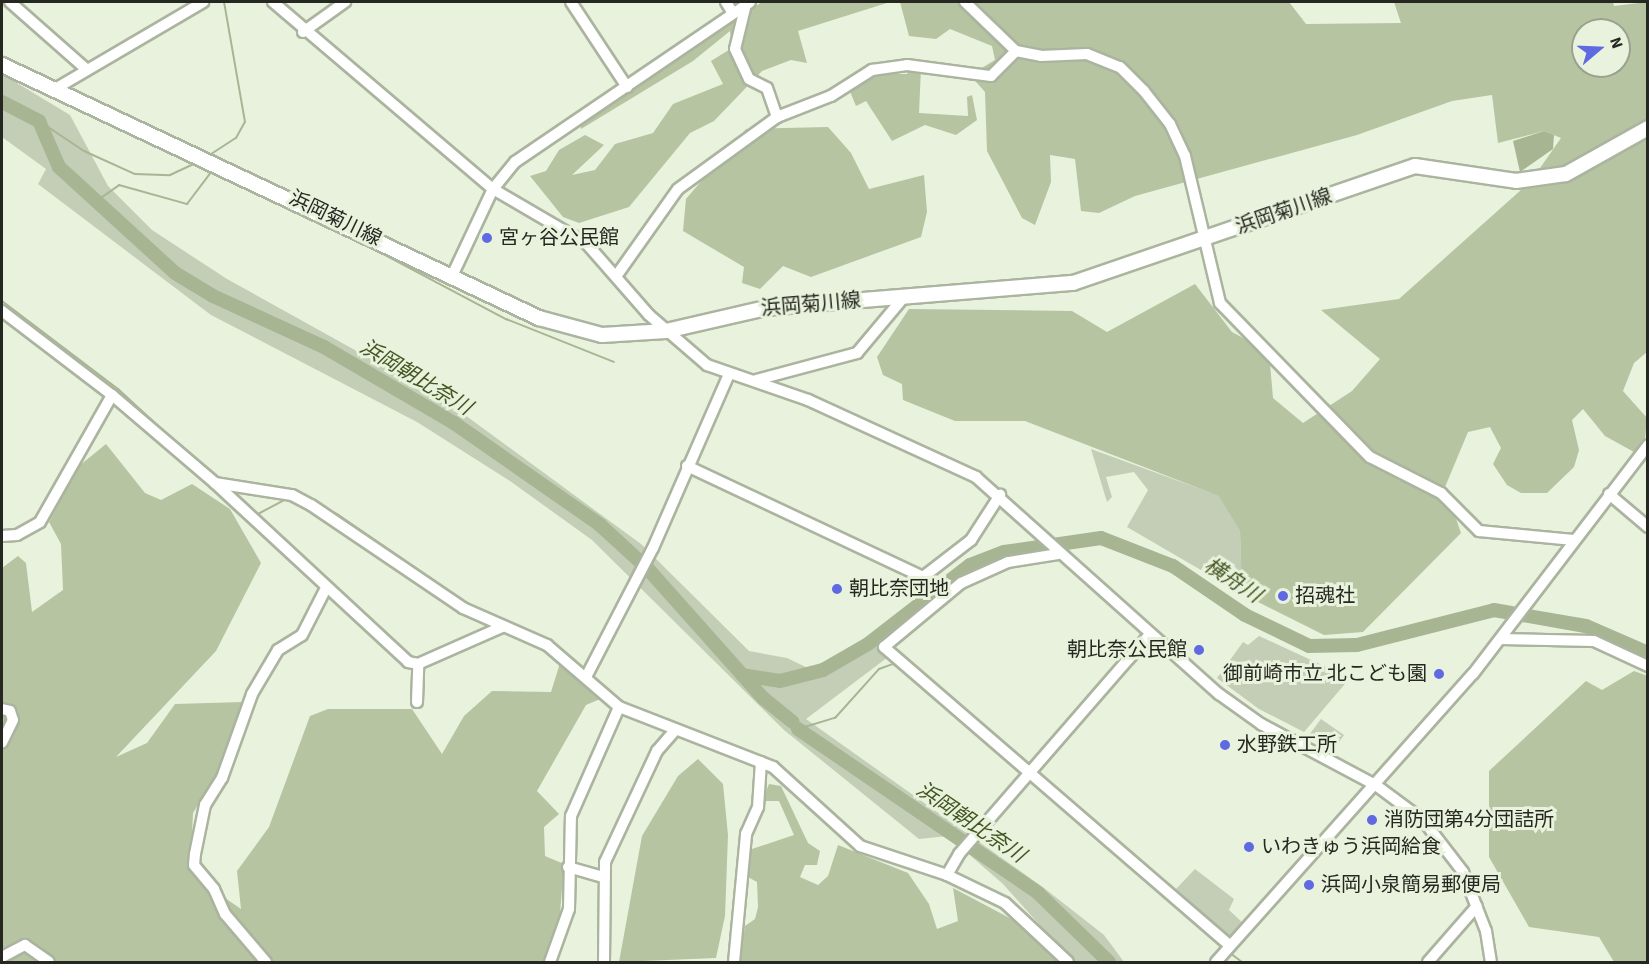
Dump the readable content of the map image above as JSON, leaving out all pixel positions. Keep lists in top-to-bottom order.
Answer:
{
  "streets": {
    "main road": ["浜岡菊川線"]
  },
  "water": ["浜岡朝比奈川", "横舟川"],
  "places": [
    "宮ヶ谷公民館",
    "朝比奈団地",
    "招魂社",
    "朝比奈公民館",
    "御前崎市立 北こども園",
    "水野鉄工所",
    "消防団第4分団詰所",
    "いわきゅう浜岡給食",
    "浜岡小泉簡易郵便局"
  ],
  "north": "right"
}
